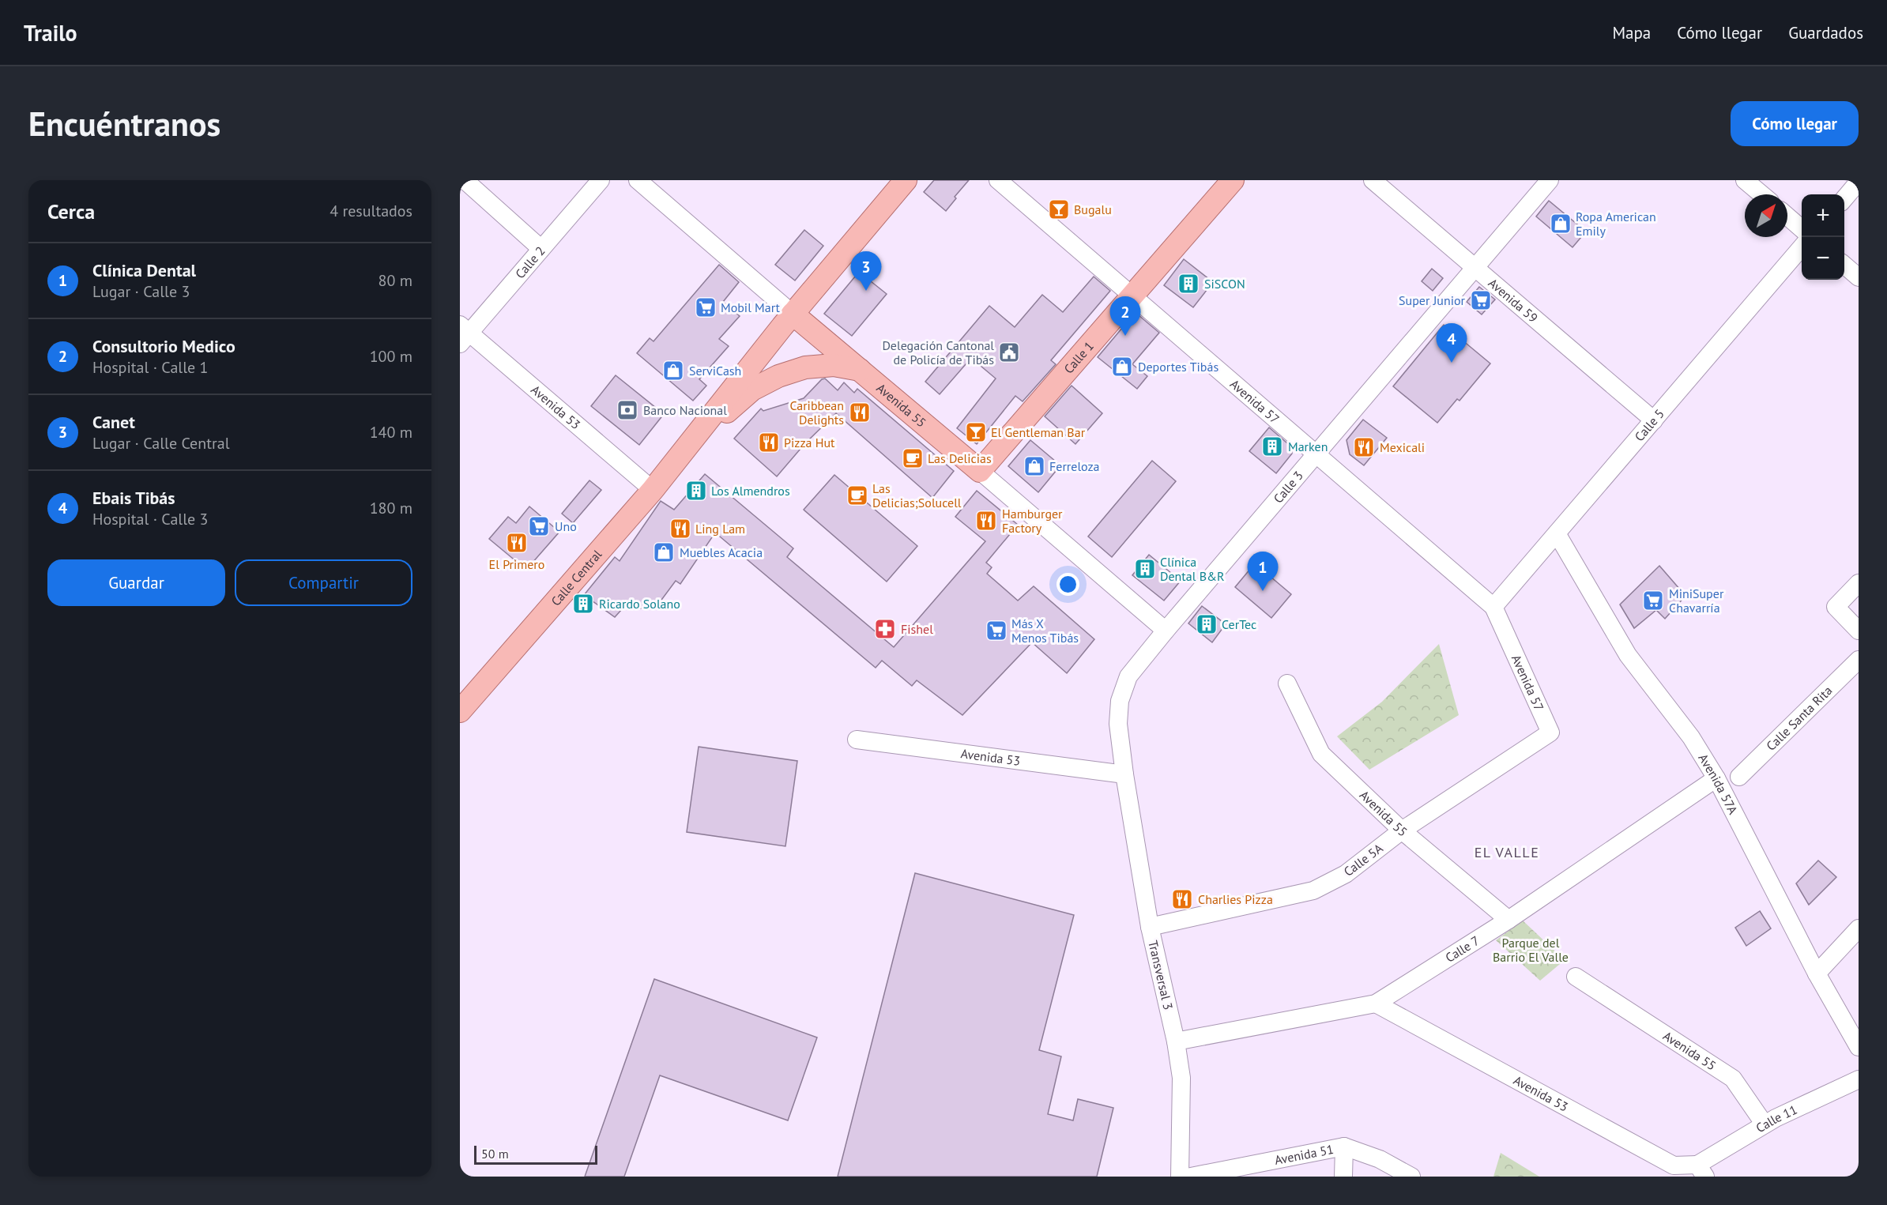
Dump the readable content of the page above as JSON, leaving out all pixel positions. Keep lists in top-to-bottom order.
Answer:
{
  "streets": {
    "main road": ["Calle 1", "Avenida 55", "Calle Central"],
    "street": [
      "Calle 2",
      "Avenida 59",
      "Avenida 57",
      "Avenida 53",
      "Calle 5",
      "Calle 3",
      "Calle Santa Rita",
      "Avenida 57A",
      "Calle 5A",
      "Calle 7",
      "Transversal 3",
      "Calle 11",
      "Avenida 51"
    ]
  },
  "crossings": [
    ["Calle 2", "Avenida 53"],
    ["Avenida 59", "Calle 5"],
    ["Avenida 59", "Calle 3"],
    ["Calle 1", "Avenida 57"],
    ["Calle 1", "Avenida 55"],
    ["Avenida 57", "Calle 5"],
    ["Avenida 57", "Calle 3"],
    ["Avenida 57", "Calle 5A"],
    ["Avenida 55", "Calle 3"],
    ["Avenida 55", "Calle Central"],
    ["Avenida 55", "Calle 5A"],
    ["Avenida 55", "Calle 7"],
    ["Avenida 55", "Calle 11"],
    ["Avenida 53", "Calle 3"],
    ["Avenida 53", "Calle Central"],
    ["Avenida 53", "Calle 7"],
    ["Avenida 53", "Transversal 3"],
    ["Avenida 53", "Calle 11"],
    ["Calle 5", "Avenida 57A"],
    ["Calle 3", "Transversal 3"],
    ["Avenida 57A", "Calle 7"],
    ["Calle 5A", "Transversal 3"],
    ["Calle 7", "Transversal 3"]
  ],
  "districts": ["EL VALLE"],
  "parks": ["Parque del Barrio El Valle"],
  "places": {
    "bar": ["Bugalu", "El Gentleman Bar"],
    "shop": [
      "Ropa American Emily",
      "Deportes Tibás",
      "ServiCash",
      "Ferreloza",
      "Muebles Acacia"
    ],
    "building": [
      "SiSCON",
      "Marken",
      "Los Almendros",
      "Clínica Dental B&R",
      "Ricardo Solano",
      "CerTec"
    ],
    "supermarket": [
      "Super Junior",
      "Mobil Mart",
      "Uno",
      "MiniSuper Chavarría",
      "Más X Menos Tibás"
    ],
    "public building": ["Delegación Cantonal de Policía de Tibás"],
    "bank": ["Banco Nacional"],
    "restaurant": [
      "Caribbean Delights",
      "Pizza Hut",
      "Mexicali",
      "Hamburger Factory",
      "Ling Lam",
      "El Primero",
      "Charlies Pizza"
    ],
    "cafe": ["Las Delicias", "Las Delicias;Solucell"],
    "pharmacy": ["Fishel"]
  },
  "scale_bar": "50 m",
  "north": "top right",
  "page": {
    "header": "Trailo",
    "nav": ["Mapa", "Cómo llegar", "Guardados"],
    "buttons": [
      "Cómo llegar",
      ["Guardar", "Compartir"]
    ],
    "title": "Encuéntranos",
    "heading": ["Cerca", "4 resultados"],
    "map_buttons": ["+", "−"],
    "list": [
      {
        "mark": "1",
        "name": "Clínica Dental",
        "note": "Lugar · Calle 3",
        "value": "80 m"
      },
      {
        "mark": "2",
        "name": "Consultorio Medico",
        "note": "Hospital · Calle 1",
        "value": "100 m"
      },
      {
        "mark": "3",
        "name": "Canet",
        "note": "Lugar · Calle Central",
        "value": "140 m"
      },
      {
        "mark": "4",
        "name": "Ebais Tibás",
        "note": "Hospital · Calle 3",
        "value": "180 m"
      }
    ],
    "pins": [
      "3",
      "2",
      "4",
      "1"
    ],
    "scale": "50 m"
  }
}
